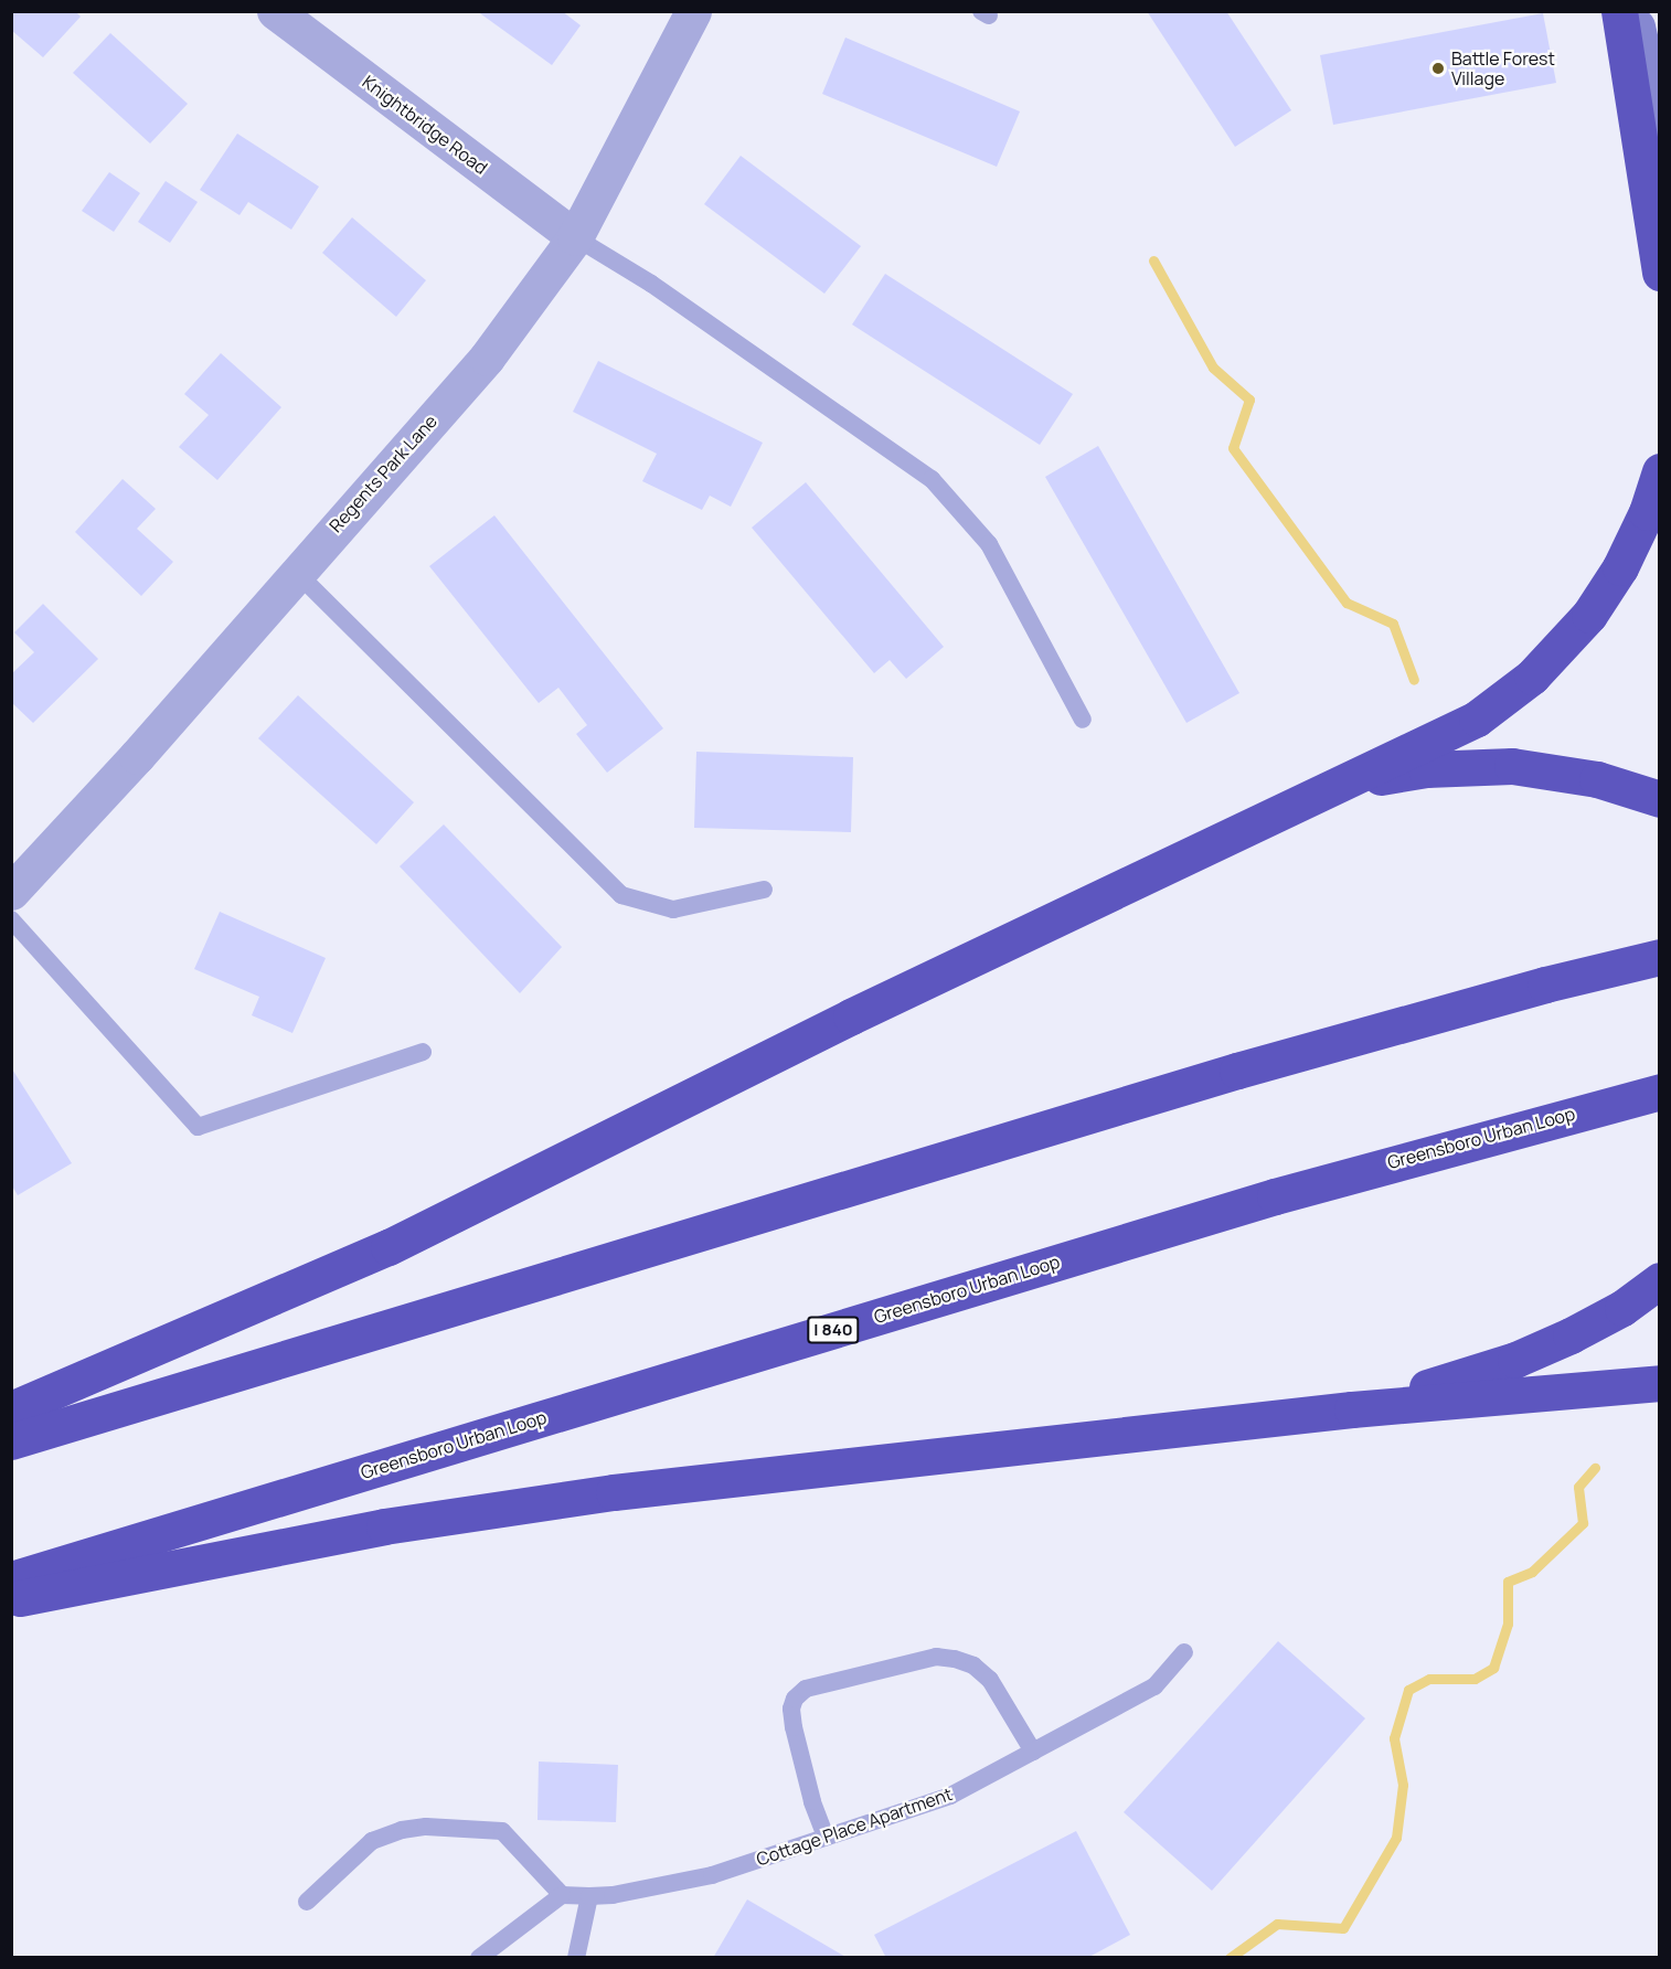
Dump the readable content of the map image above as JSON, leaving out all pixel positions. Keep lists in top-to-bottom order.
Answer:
{
  "streets": {
    "highway": ["Greensboro Urban Loop", "I 840"],
    "street": ["Knightbridge Road", "Regents Park Lane"],
    "lane": ["Cottage Place Apartment"]
  },
  "crossings": [
    ["Knightbridge Road", "Regents Park Lane"]
  ],
  "places": ["Battle Forest Village"]
}
